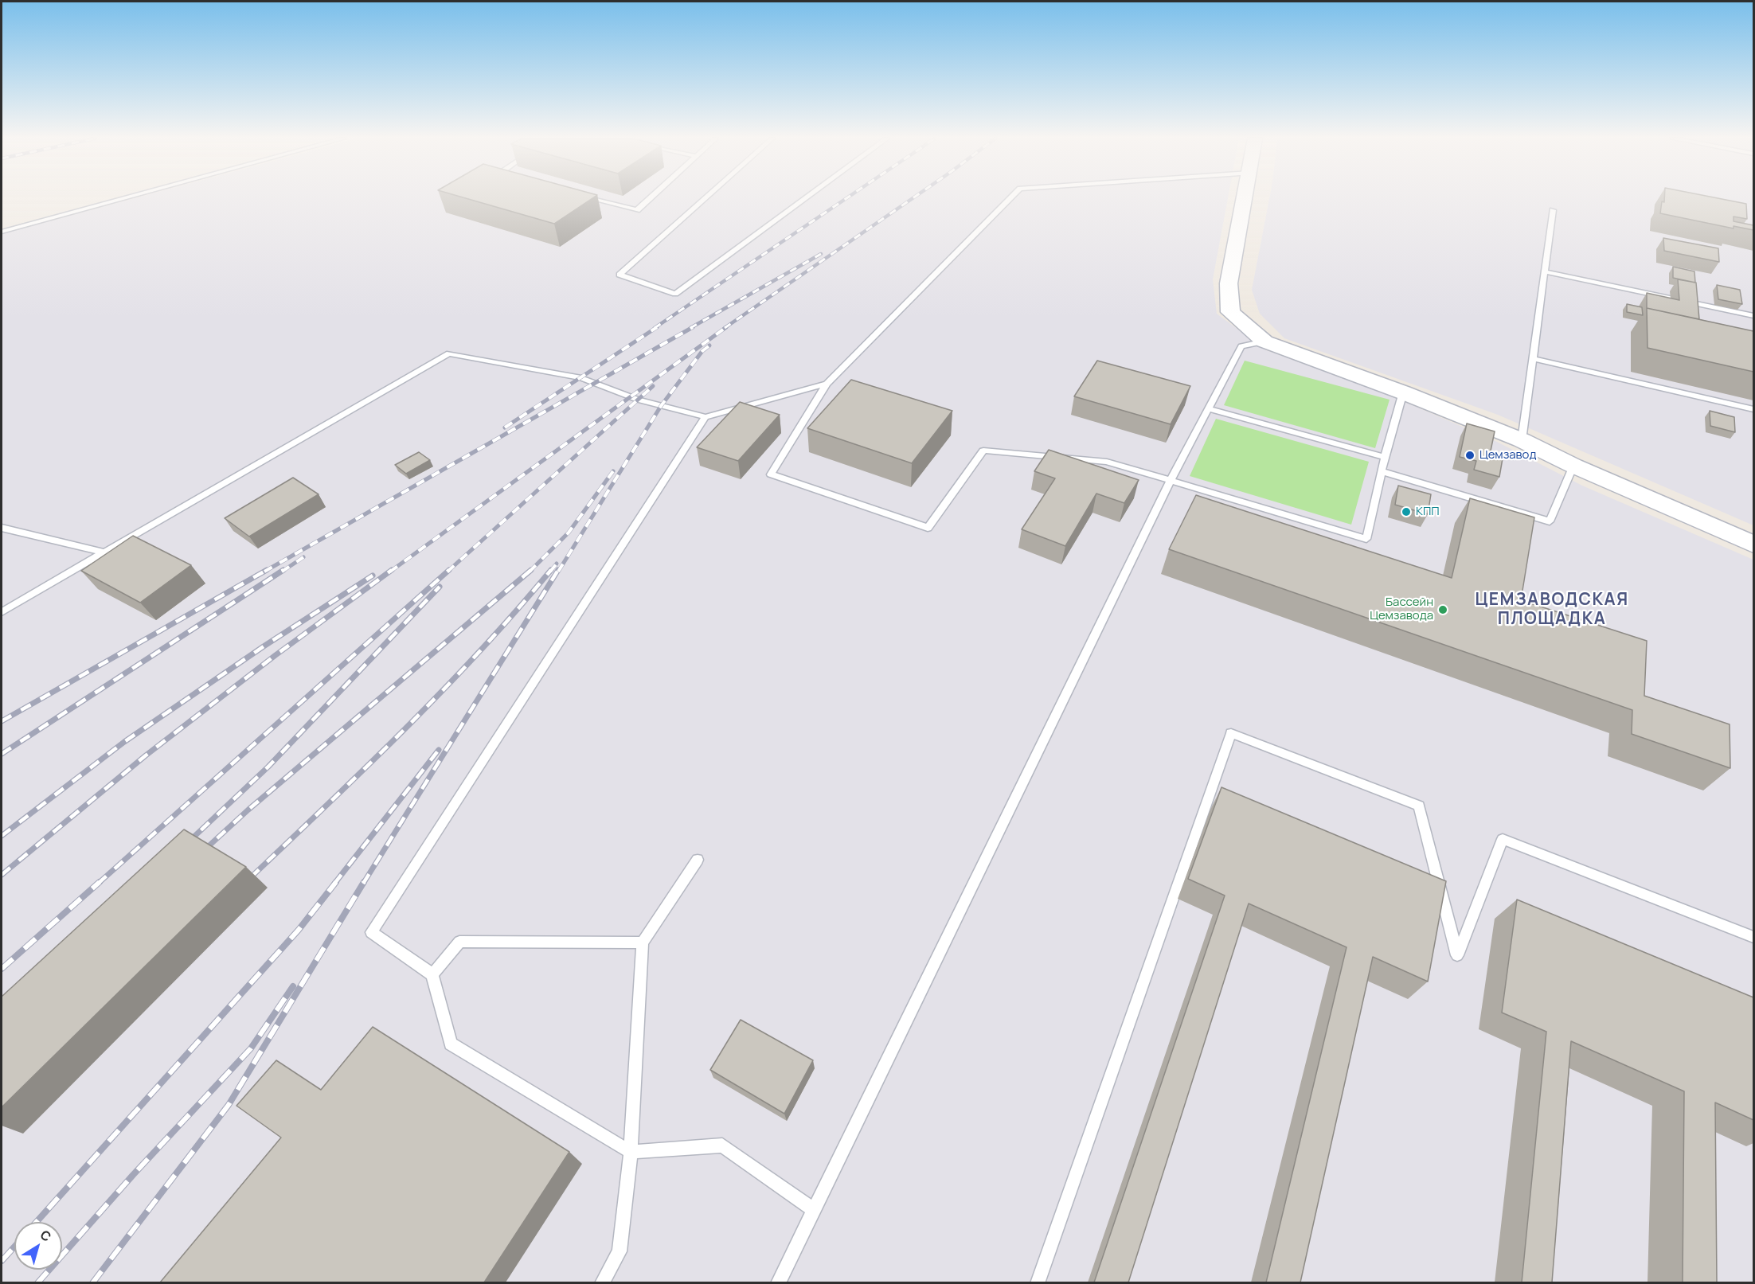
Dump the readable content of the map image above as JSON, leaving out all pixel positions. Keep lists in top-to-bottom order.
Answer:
{
  "districts": ["ЦЕМЗАВОДСКАЯ ПЛОЩАДКА"],
  "places": ["Цемзавод", "КПП", "Бассейн Цемзавода"],
  "north": "top right"
}
